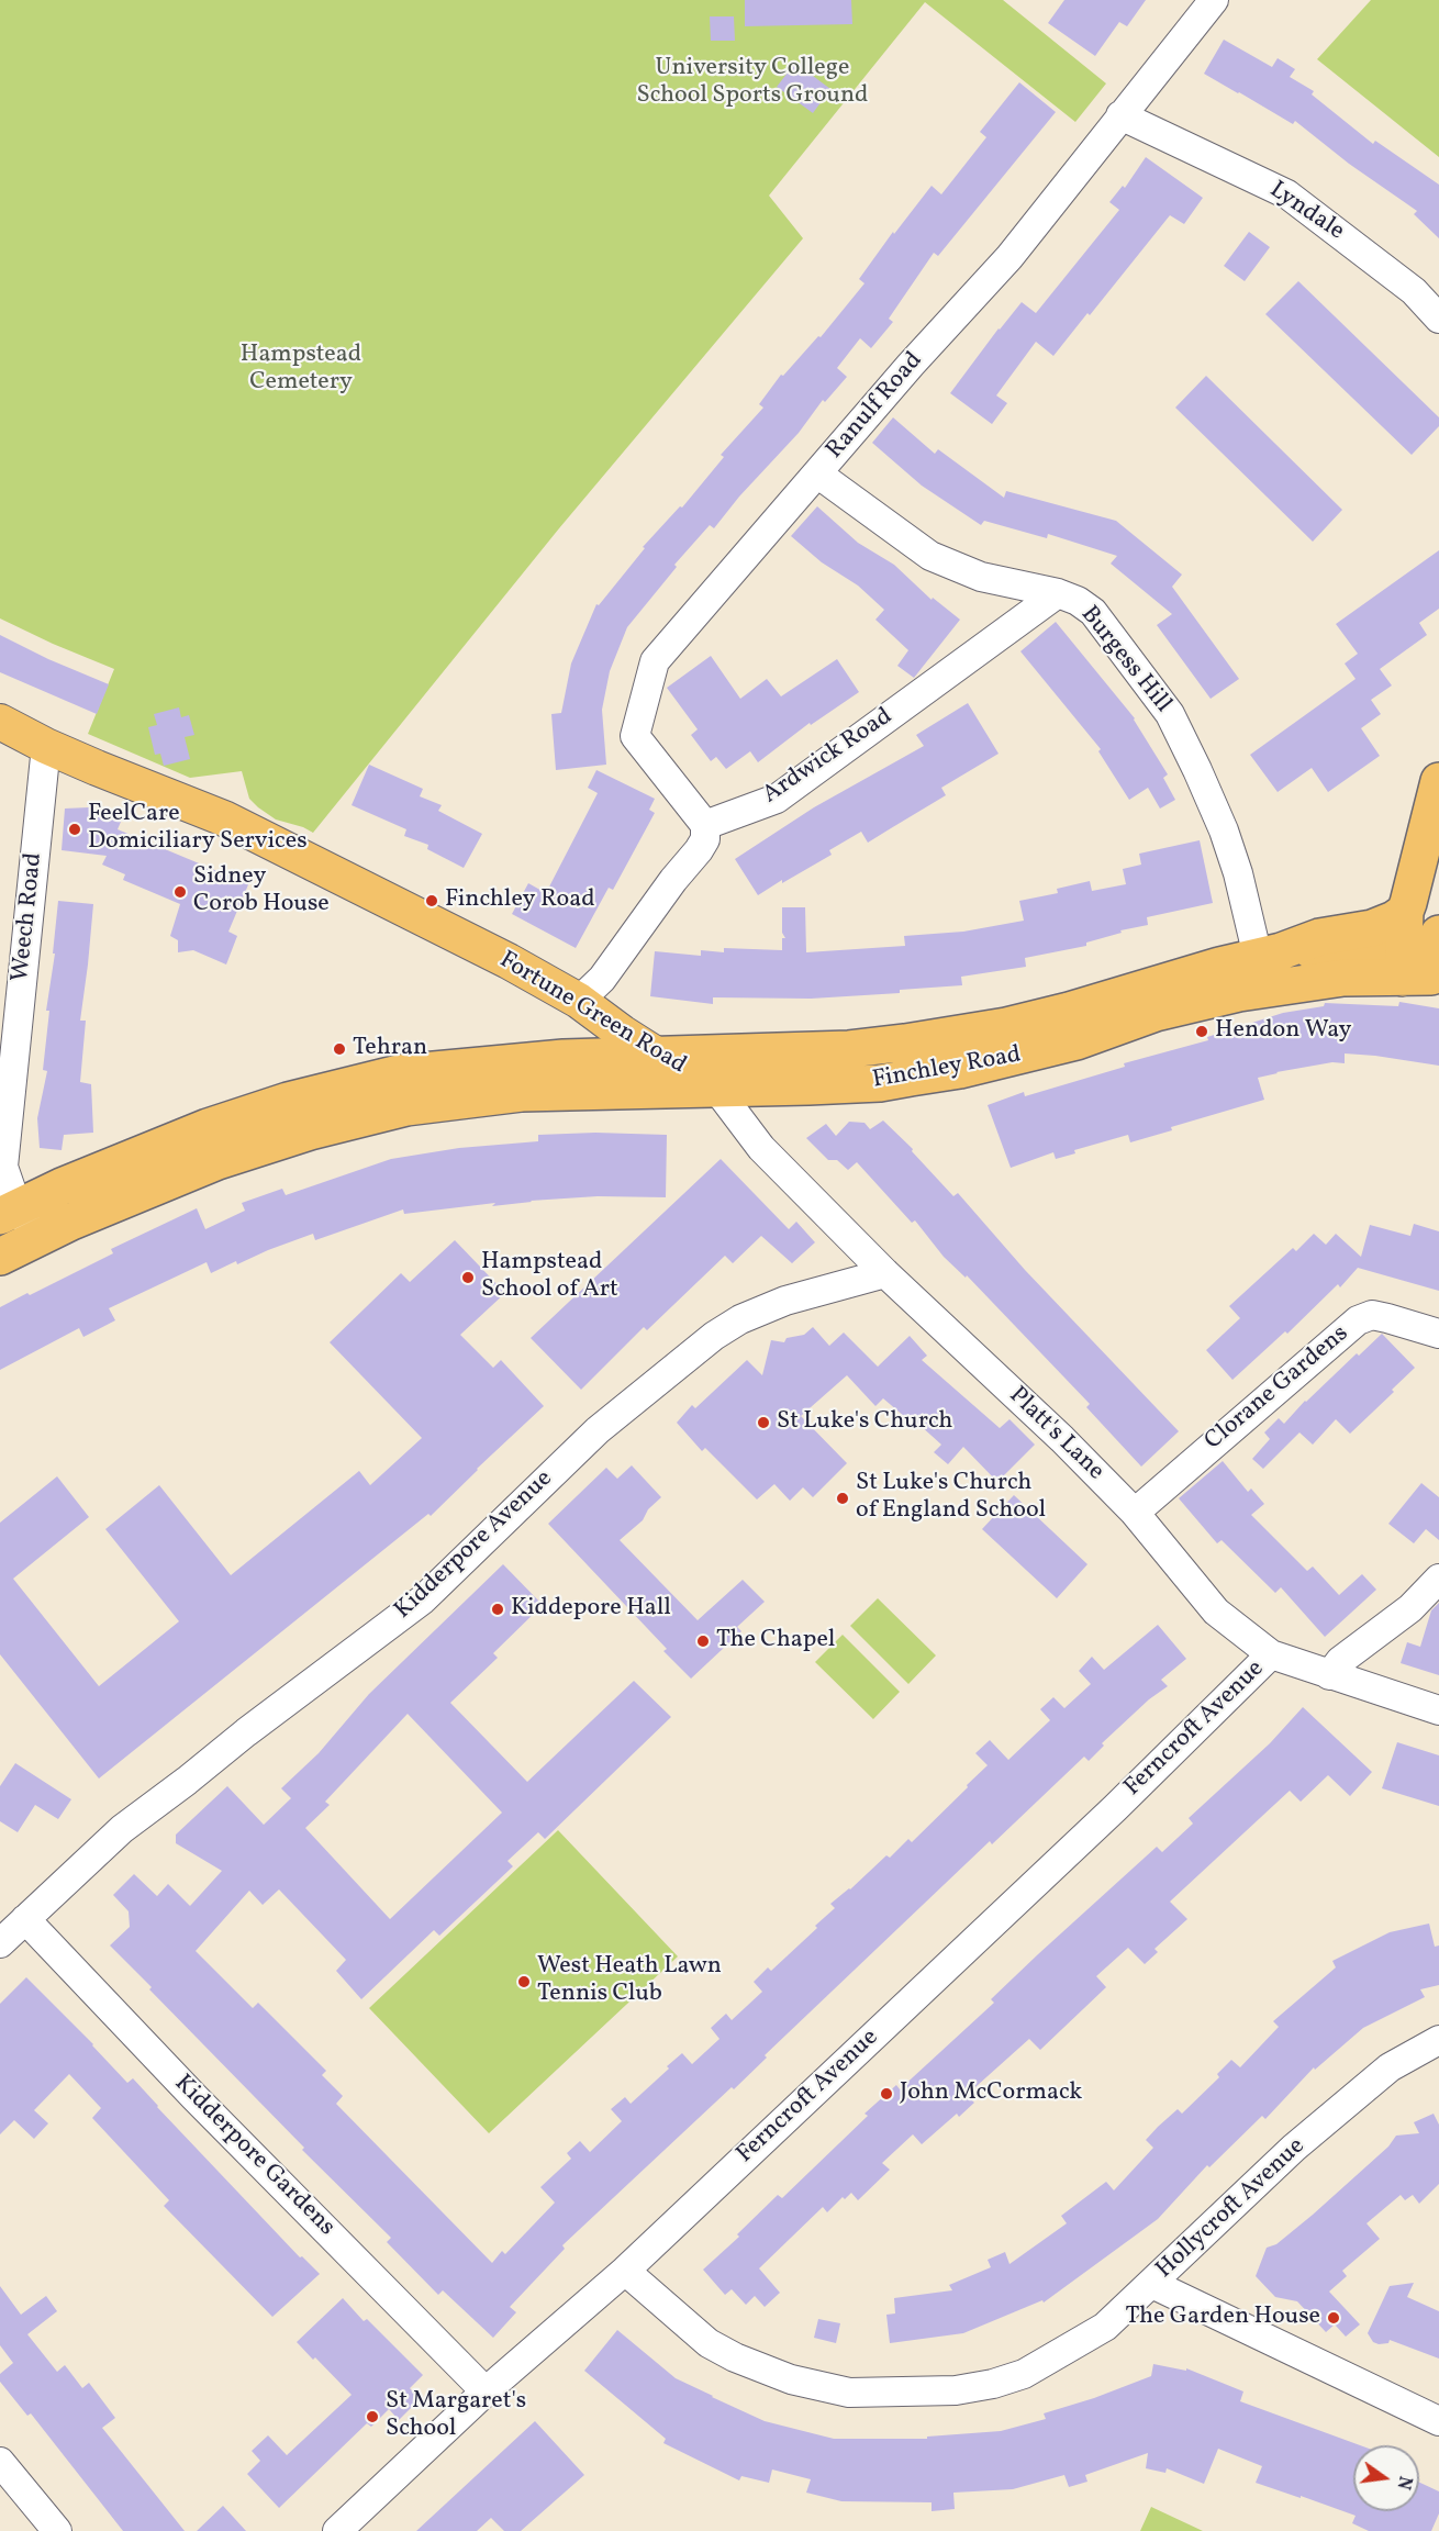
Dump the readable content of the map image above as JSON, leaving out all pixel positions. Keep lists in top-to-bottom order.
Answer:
{
  "streets": {
    "highway": ["Finchley Road"],
    "main road": ["Fortune Green Road"],
    "street": [
      "Lyndale",
      "Ranulf Road",
      "Burgess Hill",
      "Ardwick Road",
      "Weech Road",
      "Clorane Gardens",
      "Platt's Lane",
      "Kidderpore Avenue",
      "Ferncroft Avenue",
      "Kidderpore Gardens",
      "Hollycroft Avenue"
    ]
  },
  "crossings": [
    ["Lyndale", "Ranulf Road"],
    ["Ranulf Road", "Burgess Hill"],
    ["Ranulf Road", "Ardwick Road"],
    ["Burgess Hill", "Ardwick Road"],
    ["Burgess Hill", "Finchley Road"],
    ["Weech Road", "Fortune Green Road"],
    ["Weech Road", "Finchley Road"],
    ["Fortune Green Road", "Finchley Road"],
    ["Fortune Green Road", "Platt's Lane"],
    ["Finchley Road", "Platt's Lane"],
    ["Clorane Gardens", "Platt's Lane"],
    ["Platt's Lane", "Kidderpore Avenue"],
    ["Platt's Lane", "Ferncroft Avenue"],
    ["Kidderpore Avenue", "Kidderpore Gardens"],
    ["Ferncroft Avenue", "Kidderpore Gardens"],
    ["Ferncroft Avenue", "Hollycroft Avenue"]
  ],
  "parks": ["University College School Sports Ground", "Hampstead Cemetery"],
  "places": [
    "FeelCare Domiciliary Services",
    "Sidney Corob House",
    "Finchley Road",
    "Hendon Way",
    "Tehran",
    "Hampstead School of Art",
    "St Luke's Church",
    "St Luke's Church of England School",
    "Kiddepore Hall",
    "The Chapel",
    "West Heath Lawn Tennis Club",
    "John McCormack",
    "The Garden House",
    "St Margaret's School"
  ],
  "north": "right"
}
